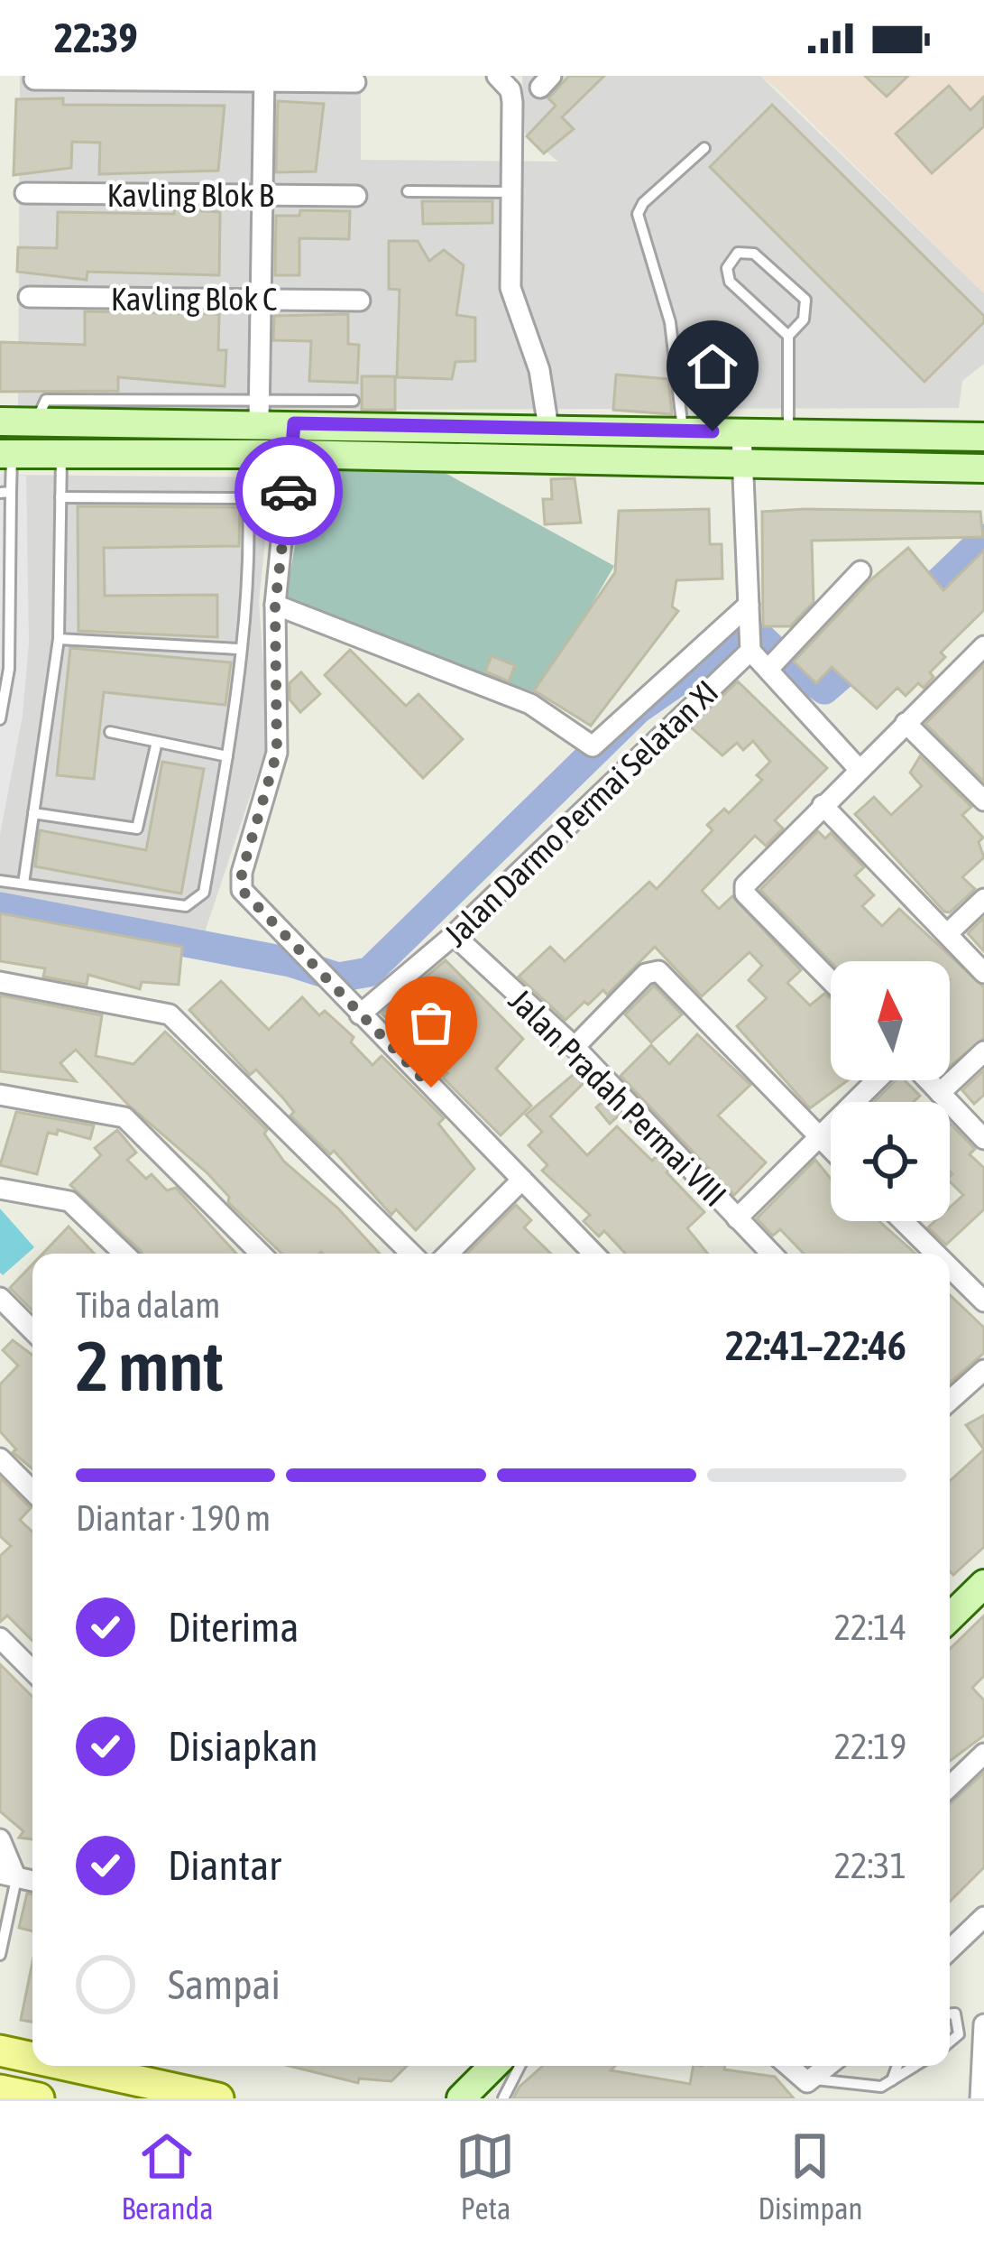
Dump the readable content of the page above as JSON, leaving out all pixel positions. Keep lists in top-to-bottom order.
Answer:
{
  "streets": {
    "street": [
      "Kavling Blok B",
      "Kavling Blok C",
      "Jalan Darmo Permai Selatan XI",
      "Jalan Pradah Permai VIII"
    ]
  },
  "crossings": [
    ["Jalan Darmo Permai Selatan XI", "Jalan Pradah Permai VIII"]
  ],
  "north": "top",
  "page": {
    "status": "22:39",
    "heading": ["2 mnt", "Tiba dalam", "22:41–22:46"],
    "bar": "Diantar · 190 m",
    "list": [
      ["Diterima", "22:14"],
      ["Disiapkan", "22:19"],
      ["Diantar", "22:31"],
      "Sampai"
    ],
    "tabs": ["Beranda", "Peta", "Disimpan"]
  }
}
